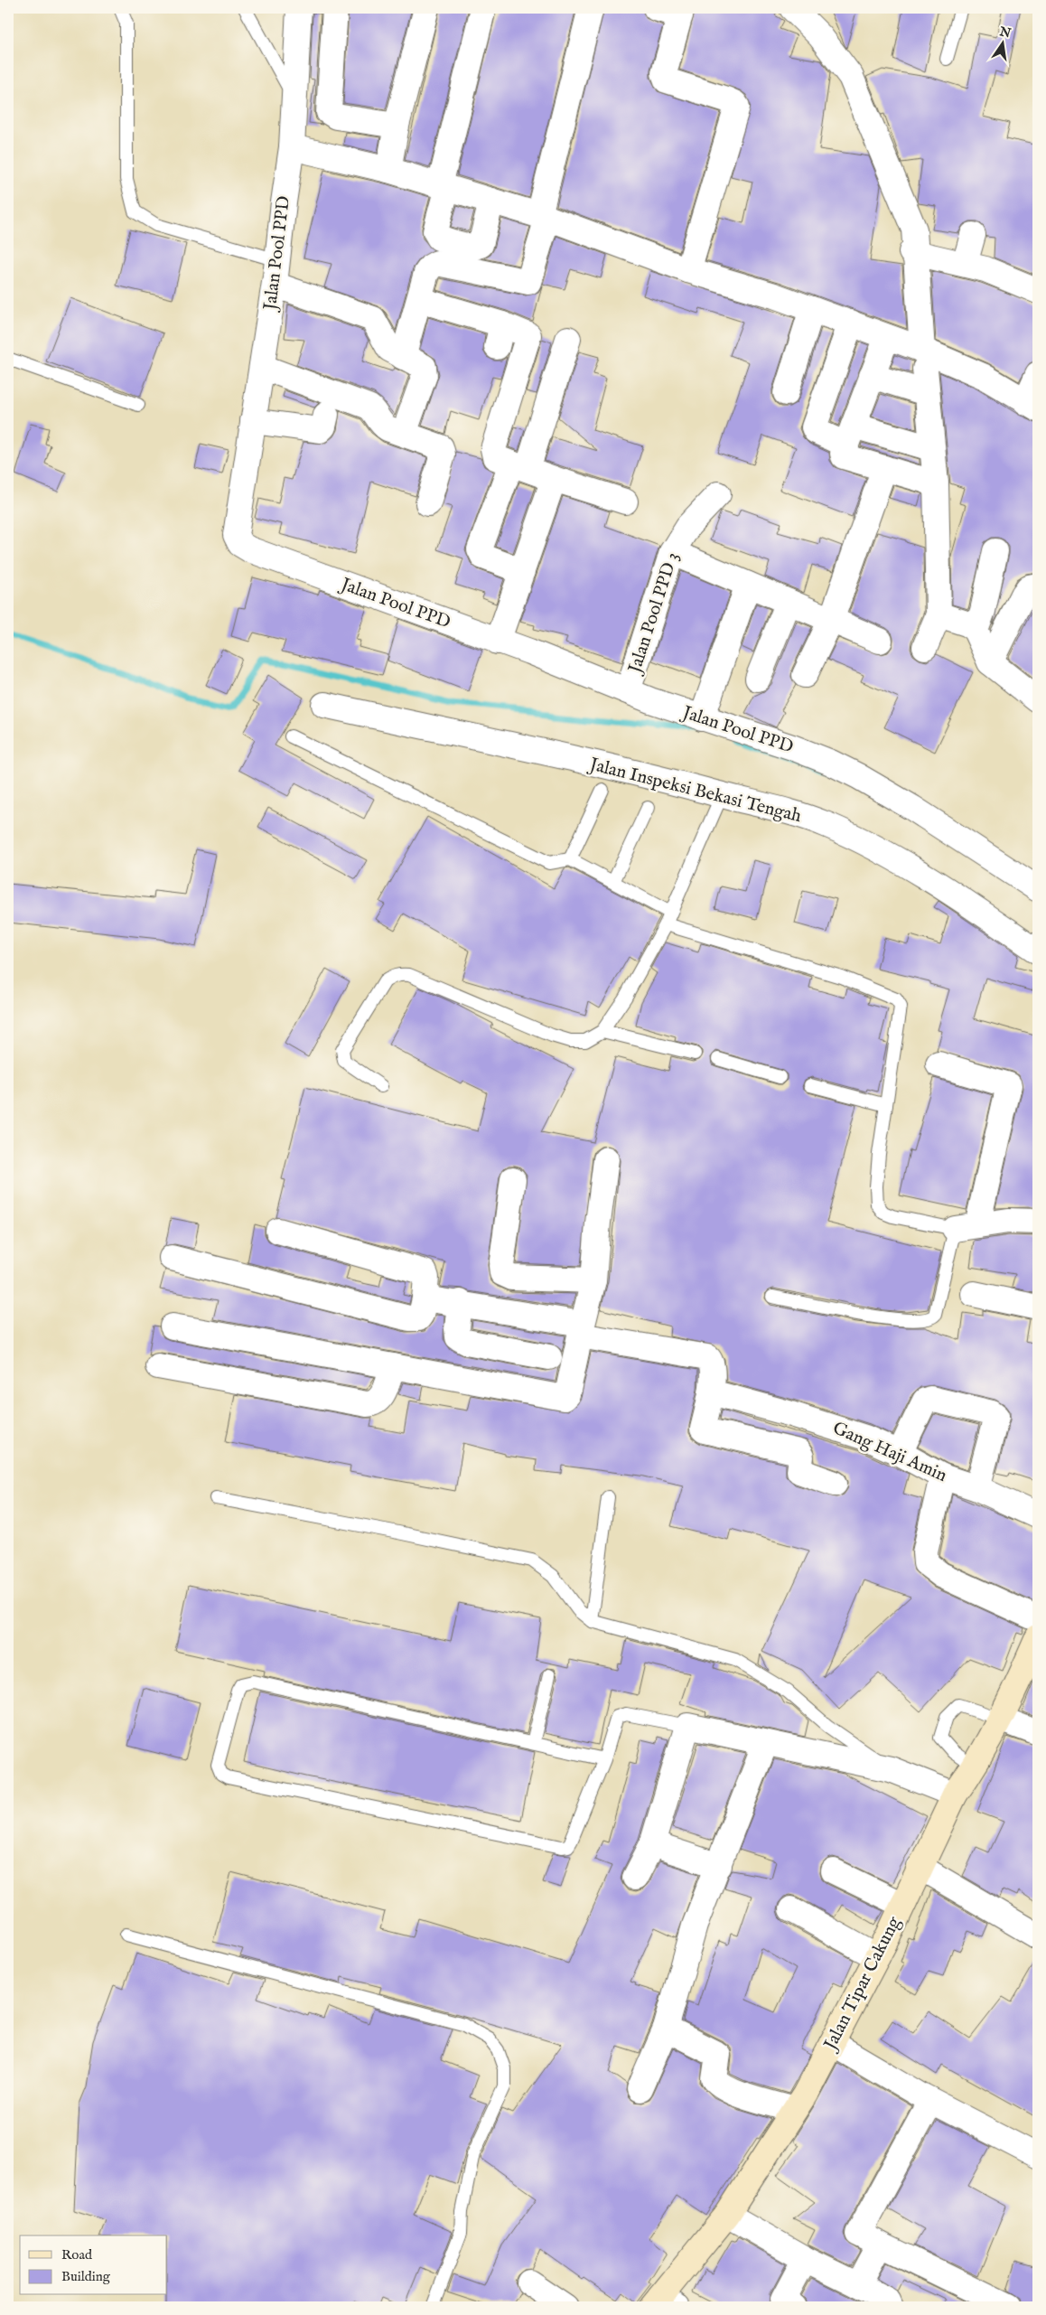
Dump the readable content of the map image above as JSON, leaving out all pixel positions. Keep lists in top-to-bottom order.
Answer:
{
  "streets": {
    "street": [
      "Jalan Pool PPD",
      "Jalan Pool PPD 3",
      "Jalan Inspeksi Bekasi Tengah",
      "Gang Haji Amin",
      "Jalan Tipar Cakung"
    ]
  },
  "crossings": [
    ["Jalan Pool PPD", "Jalan Pool PPD 3"]
  ],
  "legend": ["Road", "Building"],
  "north": "top"
}
